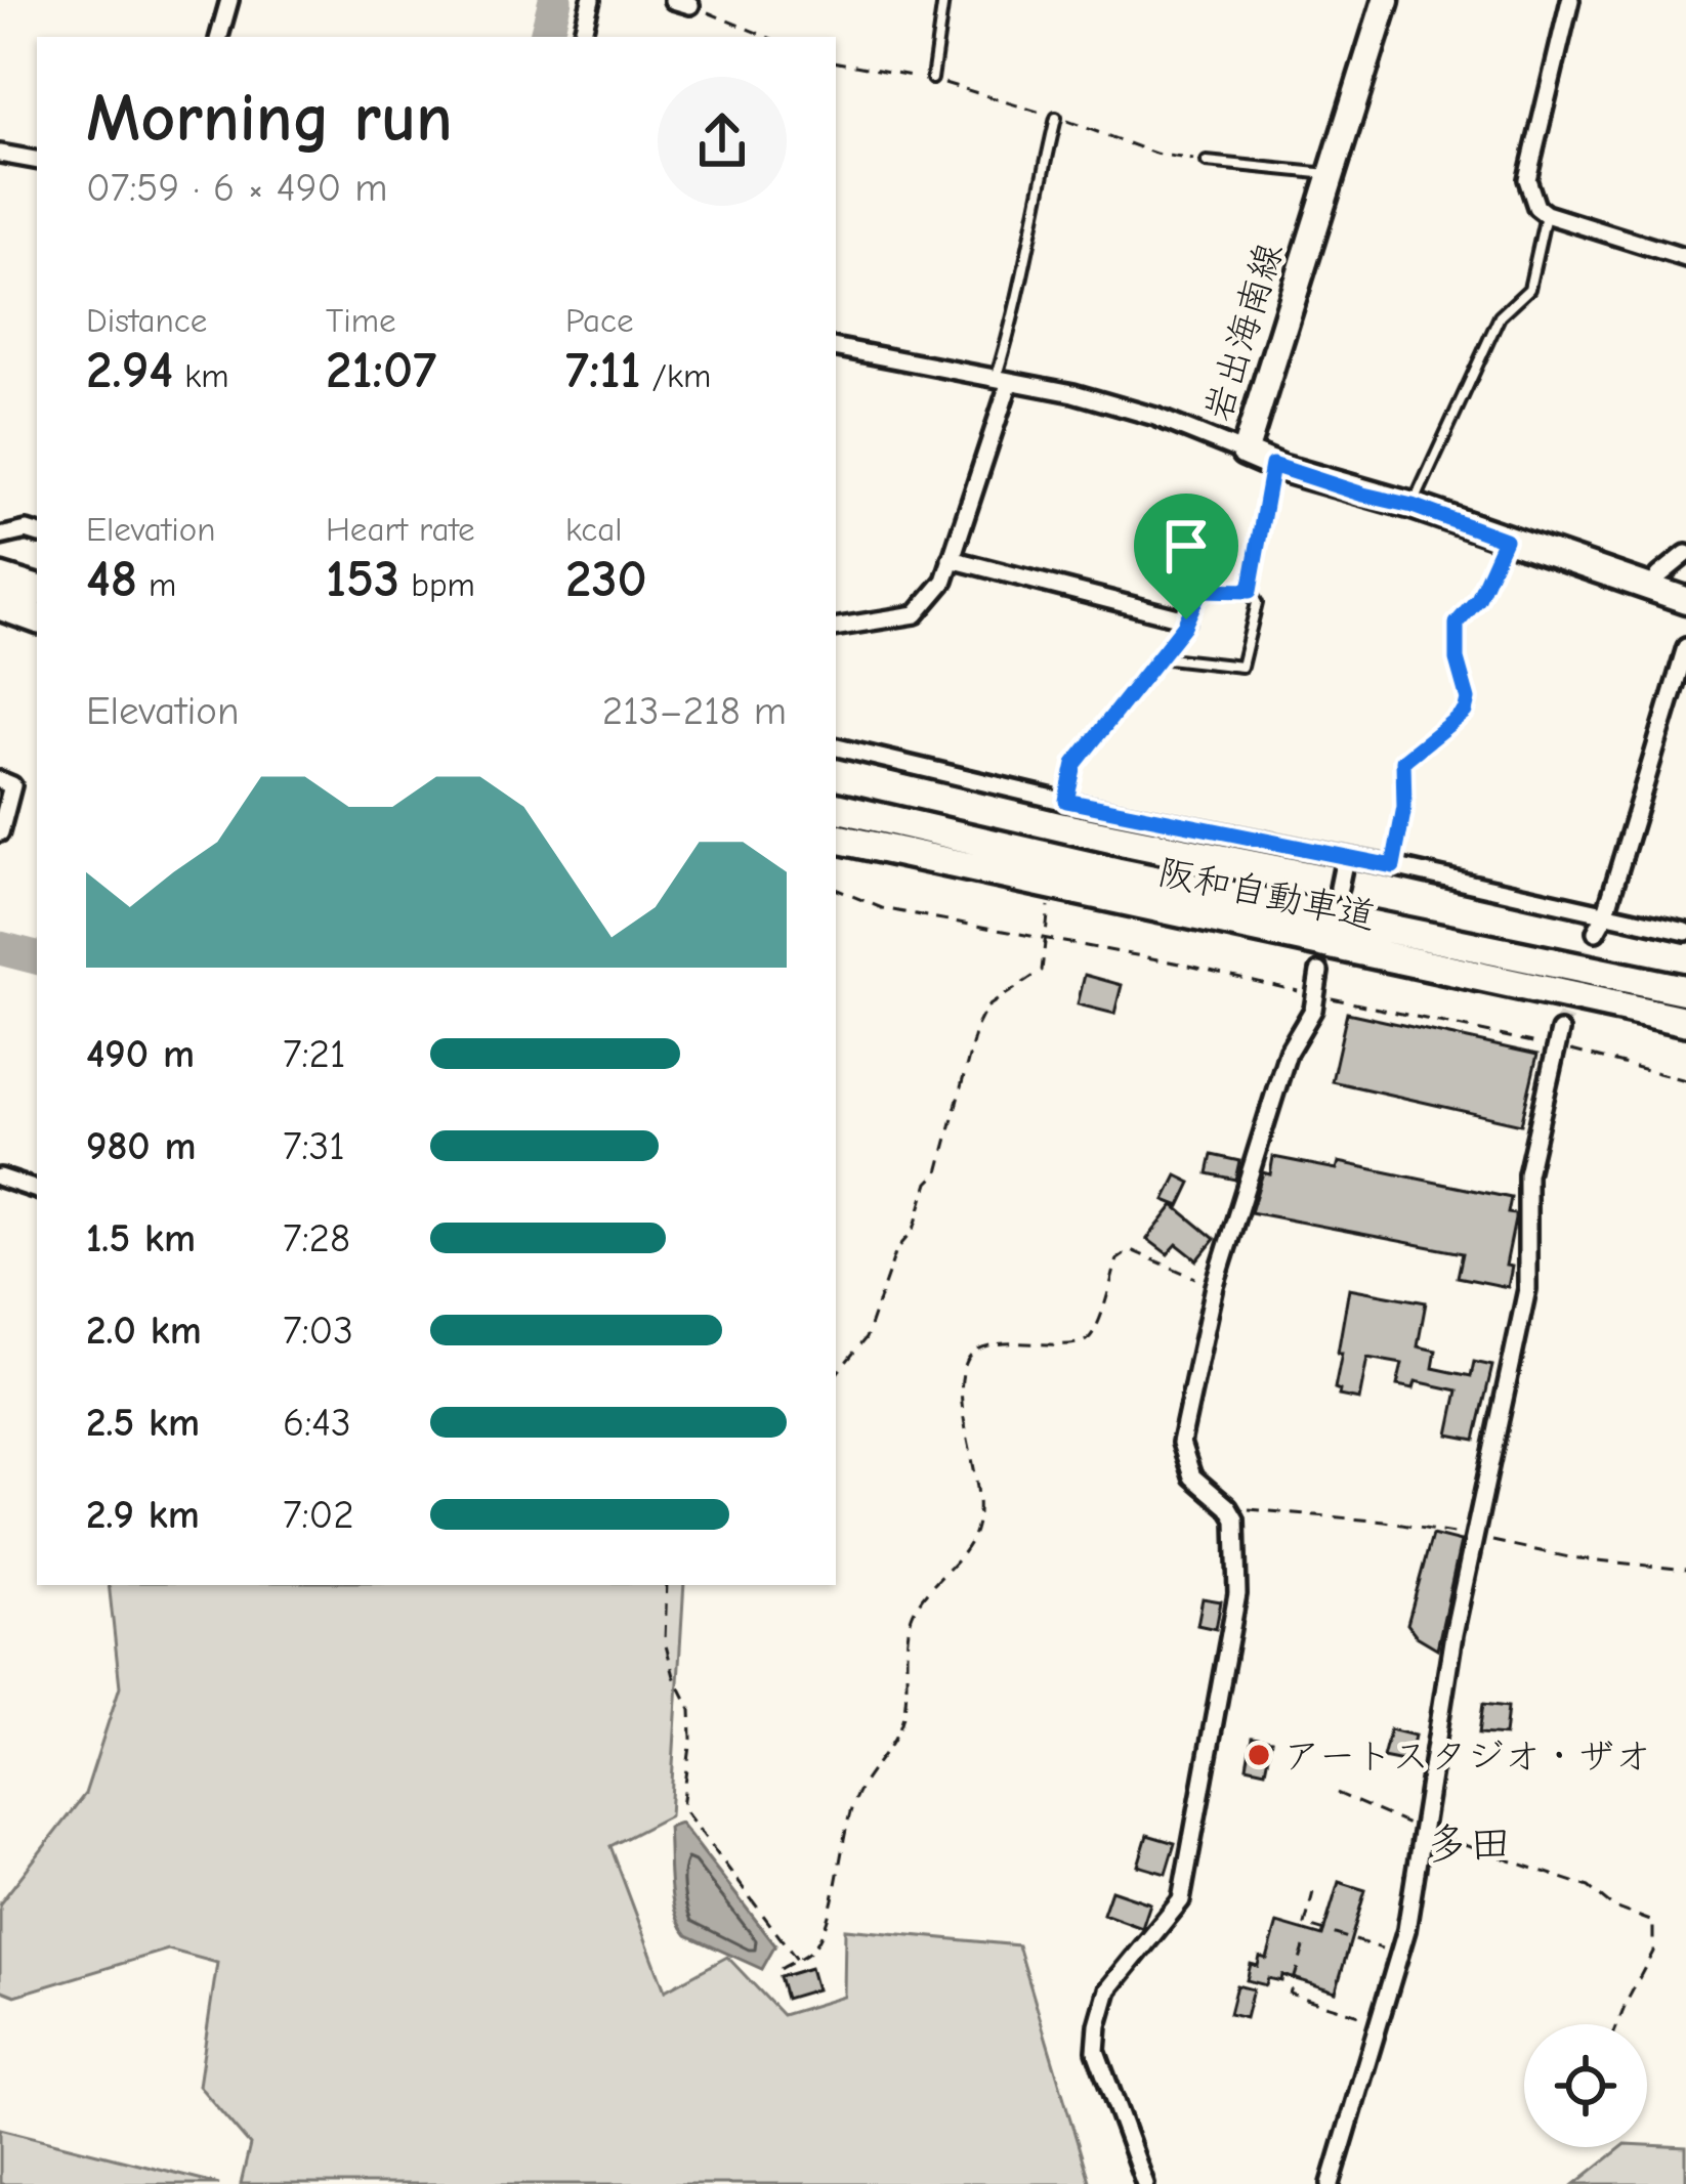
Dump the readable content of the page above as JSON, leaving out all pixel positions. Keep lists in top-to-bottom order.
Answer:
{
  "streets": {
    "highway": ["阪和自動車道"],
    "main road": ["岩出海南線"]
  },
  "districts": ["多田"],
  "places": ["アートスタジオ・ザオ"],
  "page": {
    "heading": ["Morning run", "07:59 · 6 × 490 m"],
    "stats": [
      ["Distance", "2.94 km"],
      ["Time", "21:07"],
      ["Pace", "7:11 /km"],
      ["Elevation", "48 m"],
      ["Heart rate", "153 bpm"],
      ["kcal", "230"]
    ],
    "chart": ["Elevation", "213–218 m"],
    "list": [
      {
        "name": "490 m",
        "note": "7:21"
      },
      {
        "name": "980 m",
        "note": "7:31"
      },
      {
        "name": "1.5 km",
        "note": "7:28"
      },
      {
        "name": "2.0 km",
        "note": "7:03"
      },
      {
        "name": "2.5 km",
        "note": "6:43"
      },
      {
        "name": "2.9 km",
        "note": "7:02"
      }
    ]
  }
}
